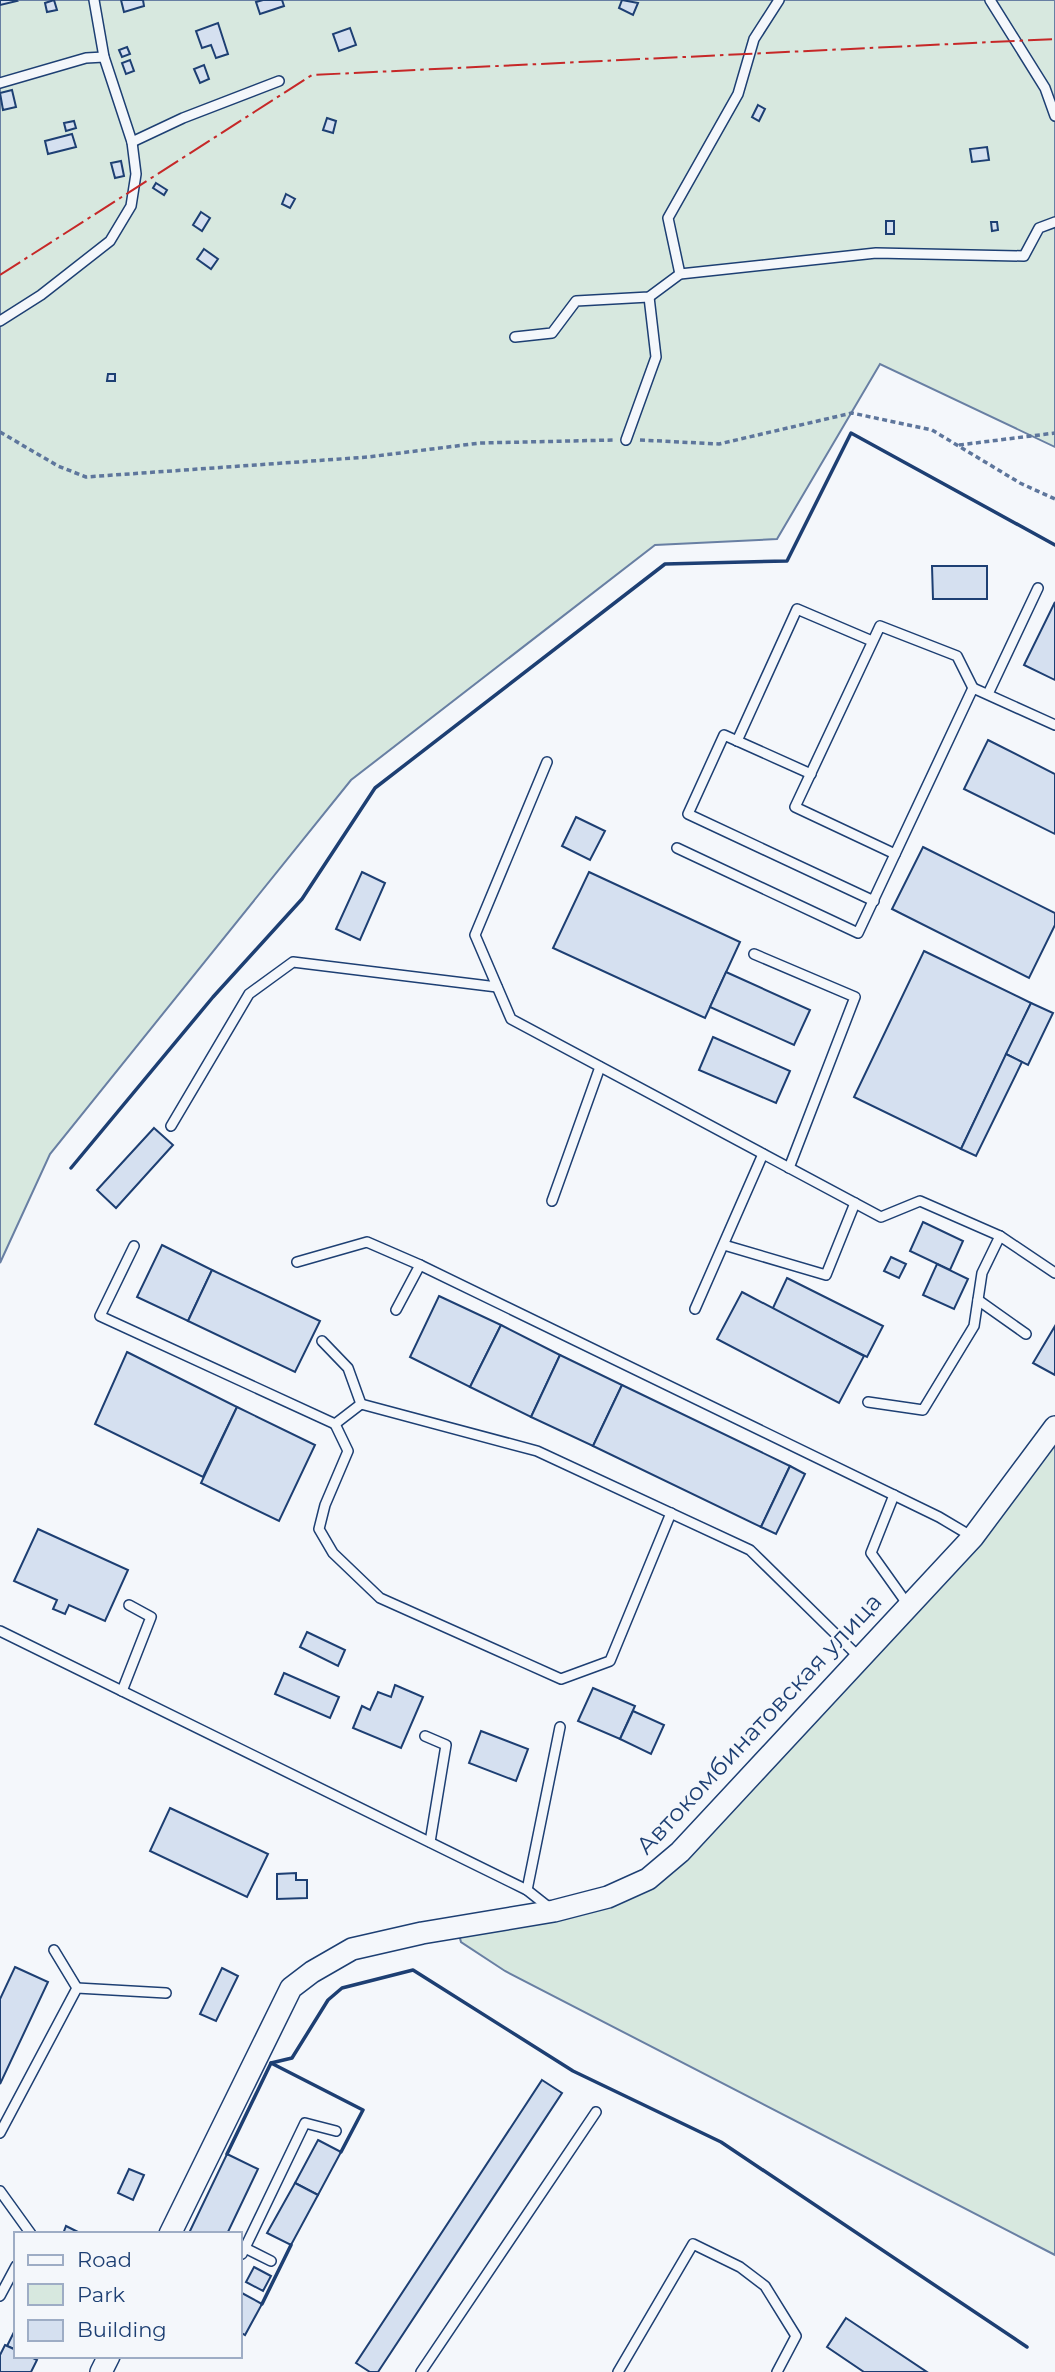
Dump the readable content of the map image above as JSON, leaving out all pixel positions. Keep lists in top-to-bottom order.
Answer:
{
  "streets": {
    "street": ["Автокомбинатовская улица"]
  },
  "legend": ["Road", "Park", "Building"]
}
